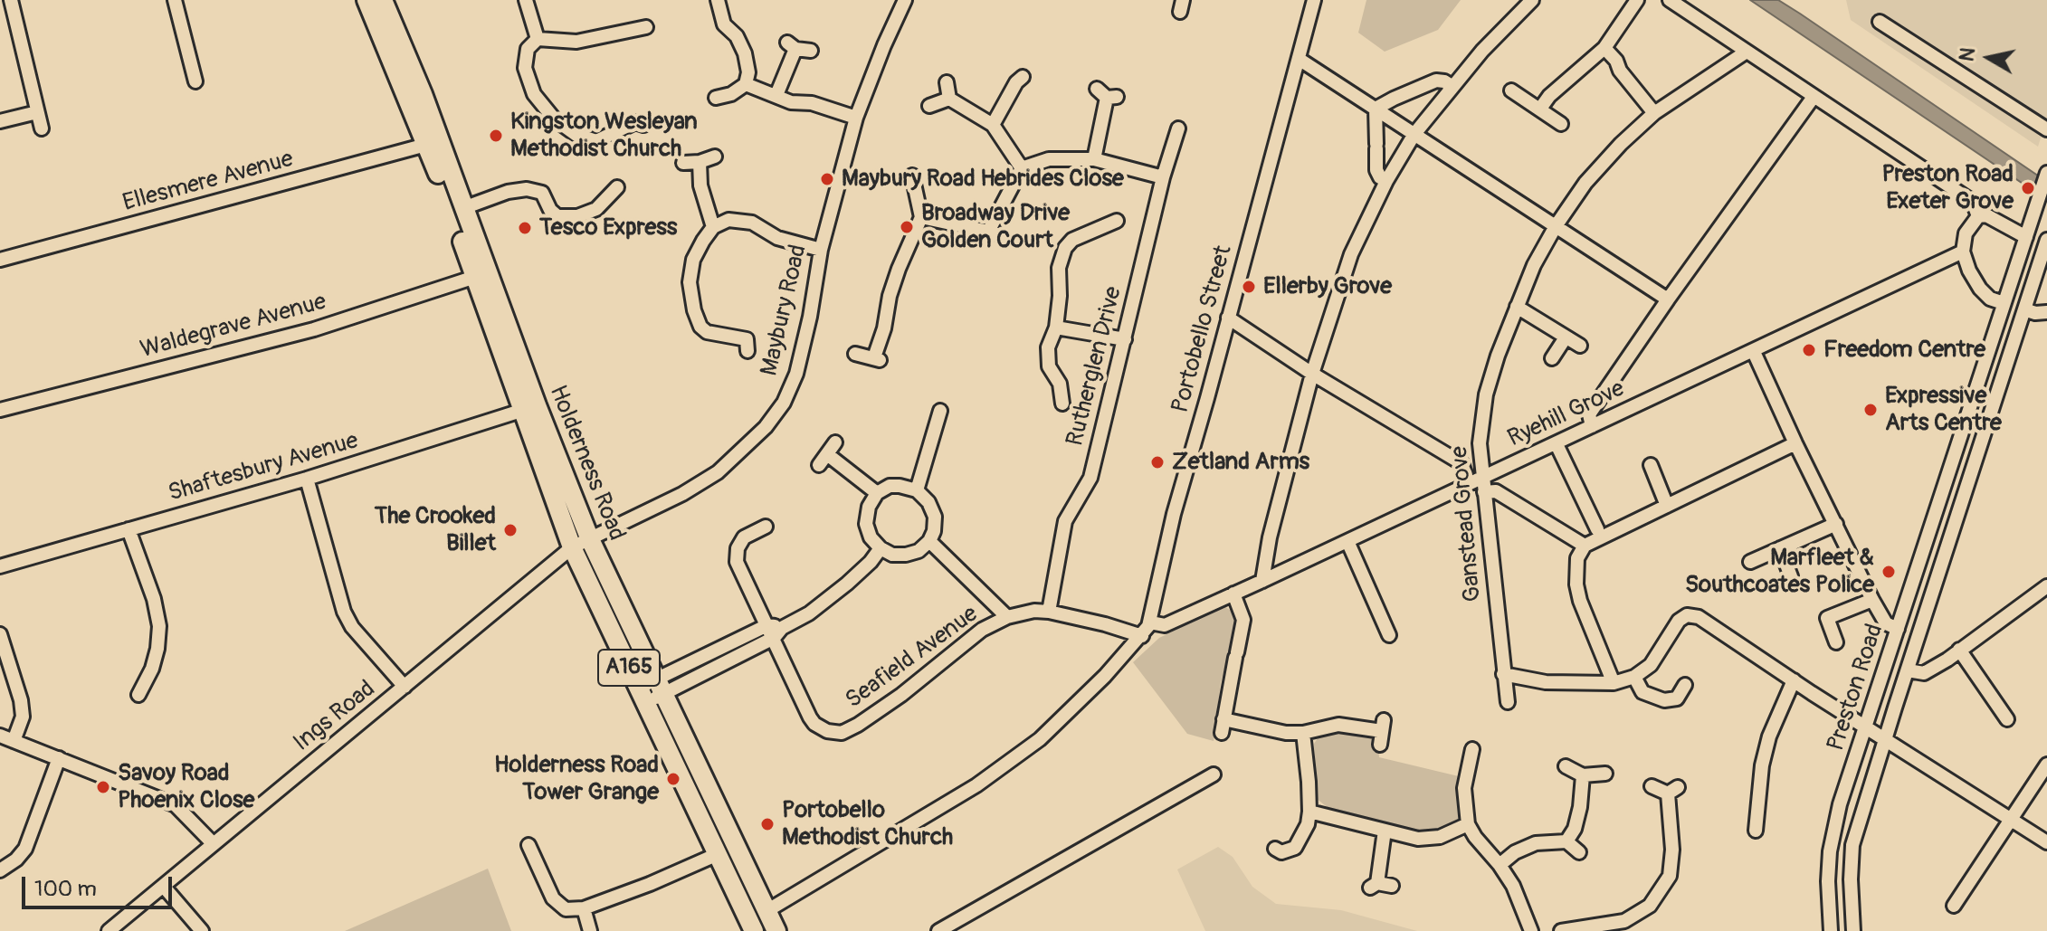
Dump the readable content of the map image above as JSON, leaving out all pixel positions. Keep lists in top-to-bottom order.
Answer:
{
  "streets": {
    "highway": ["Holderness Road", "A165"],
    "street": [
      "Ellesmere Avenue",
      "Maybury Road",
      "Waldegrave Avenue",
      "Portobello Street",
      "Rutherglen Drive",
      "Ryehill Grove",
      "Shaftesbury Avenue",
      "Ganstead Grove",
      "Seafield Avenue",
      "Preston Road",
      "Ings Road"
    ]
  },
  "crossings": [
    ["Ellesmere Avenue", "Holderness Road"],
    ["Maybury Road", "Holderness Road"],
    ["Maybury Road", "Ings Road"],
    ["Waldegrave Avenue", "Holderness Road"],
    ["Portobello Street", "Ryehill Grove"],
    ["Portobello Street", "Holderness Road"],
    ["Portobello Street", "Seafield Avenue"],
    ["Rutherglen Drive", "Seafield Avenue"],
    ["Ryehill Grove", "Ganstead Grove"],
    ["Holderness Road", "Shaftesbury Avenue"],
    ["Holderness Road", "Ings Road"]
  ],
  "places": [
    "Kingston Wesleyan Methodist Church",
    "Maybury Road Hebrides Close",
    "Preston Road Exeter Grove",
    "Broadway Drive Golden Court",
    "Tesco Express",
    "Ellerby Grove",
    "Freedom Centre",
    "Expressive Arts Centre",
    "Zetland Arms",
    "The Crooked Billet",
    "Marfleet & Southcoates Police",
    "Holderness Road Tower Grange",
    "Savoy Road Phoenix Close",
    "Portobello Methodist Church"
  ],
  "scale_bar": "100 m",
  "north": "left"
}
